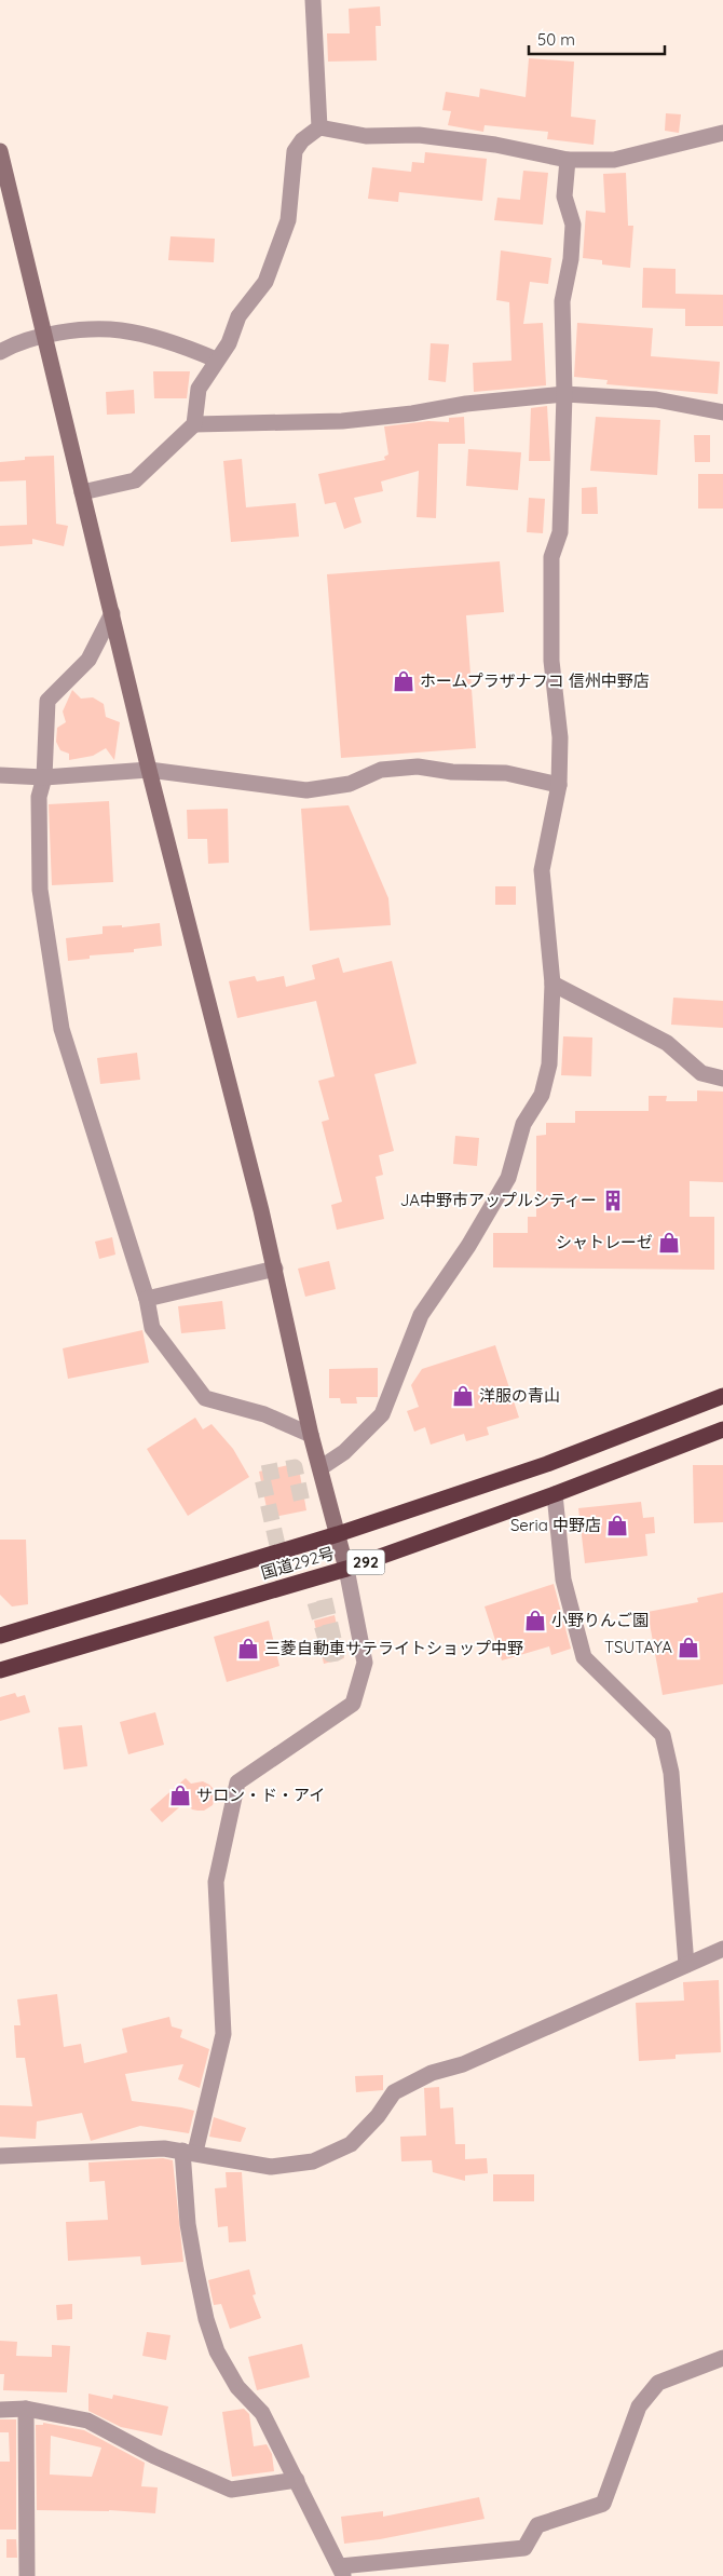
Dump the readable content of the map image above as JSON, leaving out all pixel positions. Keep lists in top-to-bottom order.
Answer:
{
  "streets": {
    "highway": ["292", "国道292号"]
  },
  "places": {
    "shop": [
      "ホームプラザナフコ 信州中野店",
      "シャトレーゼ",
      "洋服の青山",
      "Seria 中野店",
      "小野りんご園",
      "TSUTAYA",
      "三菱自動車サテライトショップ中野",
      "サロン・ド・アイ"
    ],
    "building": ["JA中野市アップルシティー"]
  },
  "scale_bar": "50 m"
}
